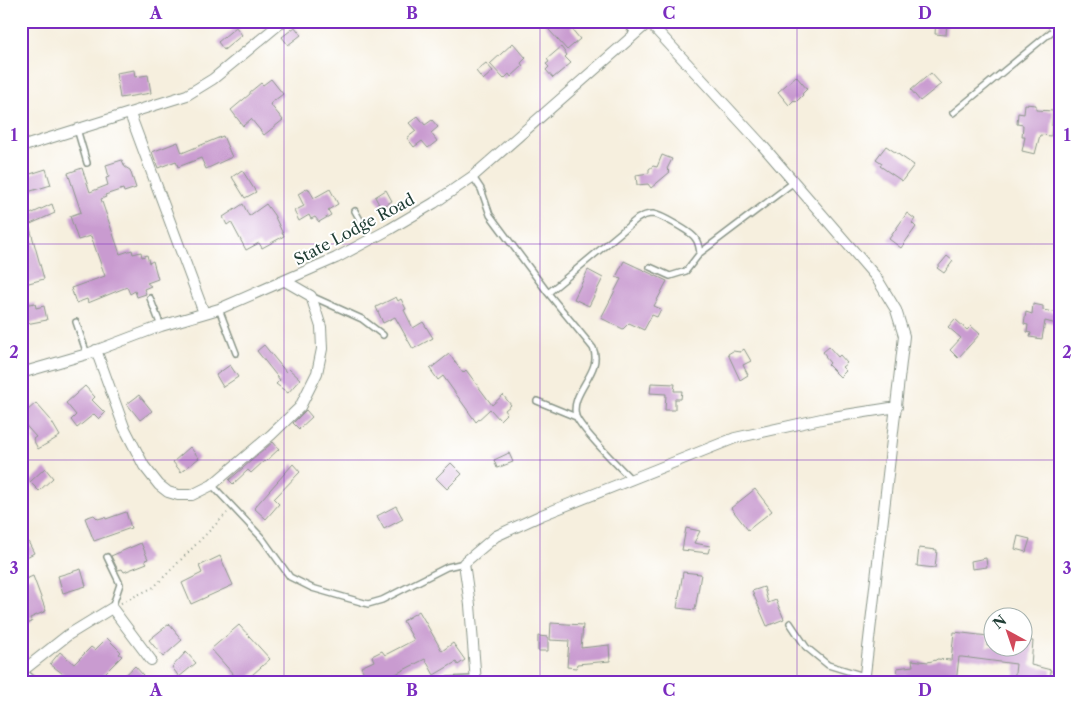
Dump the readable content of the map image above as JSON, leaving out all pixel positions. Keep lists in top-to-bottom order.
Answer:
{
  "streets": {
    "street": ["State Lodge Road"]
  },
  "north": "top left",
  "grid": {
    "columns": [
      "A",
      "B",
      "C",
      "D"
    ],
    "rows": ["1", "2", "3"]
  }
}
